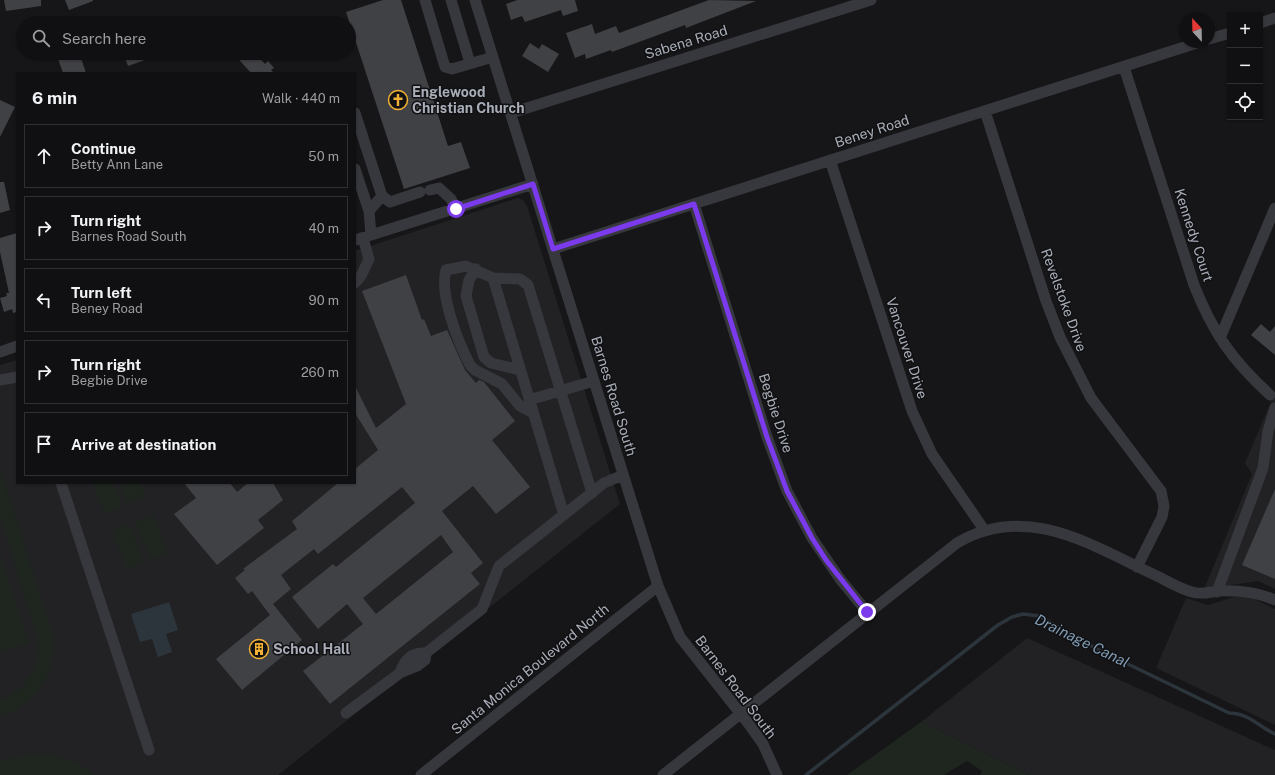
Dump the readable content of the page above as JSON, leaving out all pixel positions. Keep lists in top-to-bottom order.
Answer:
{
  "streets": {
    "street": [
      "Sabena Road",
      "Beney Road",
      "Kennedy Court",
      "Revelstoke Drive",
      "Vancouver Drive",
      "Barnes Road South",
      "Begbie Drive",
      "Santa Monica Boulevard North"
    ]
  },
  "crossings": [
    ["Sabena Road", "Barnes Road South"],
    ["Beney Road", "Kennedy Court"],
    ["Beney Road", "Revelstoke Drive"],
    ["Beney Road", "Vancouver Drive"],
    ["Beney Road", "Barnes Road South"],
    ["Beney Road", "Begbie Drive"],
    ["Barnes Road South", "Santa Monica Boulevard North"]
  ],
  "water": ["Drainage Canal"],
  "places": {
    "church": ["Englewood Christian Church"],
    "building": ["School Hall"]
  },
  "north": "top",
  "page": {
    "map_buttons": ["+", "−"],
    "search": "Search here",
    "heading": ["6 min", "Walk · 440 m"],
    "list": [
      ["Continue", "Betty Ann Lane", "50 m"],
      ["Turn right", "Barnes Road South", "40 m"],
      ["Turn left", "Beney Road", "90 m"],
      ["Turn right", "Begbie Drive", "260 m"],
      "Arrive at destination"
    ]
  }
}
